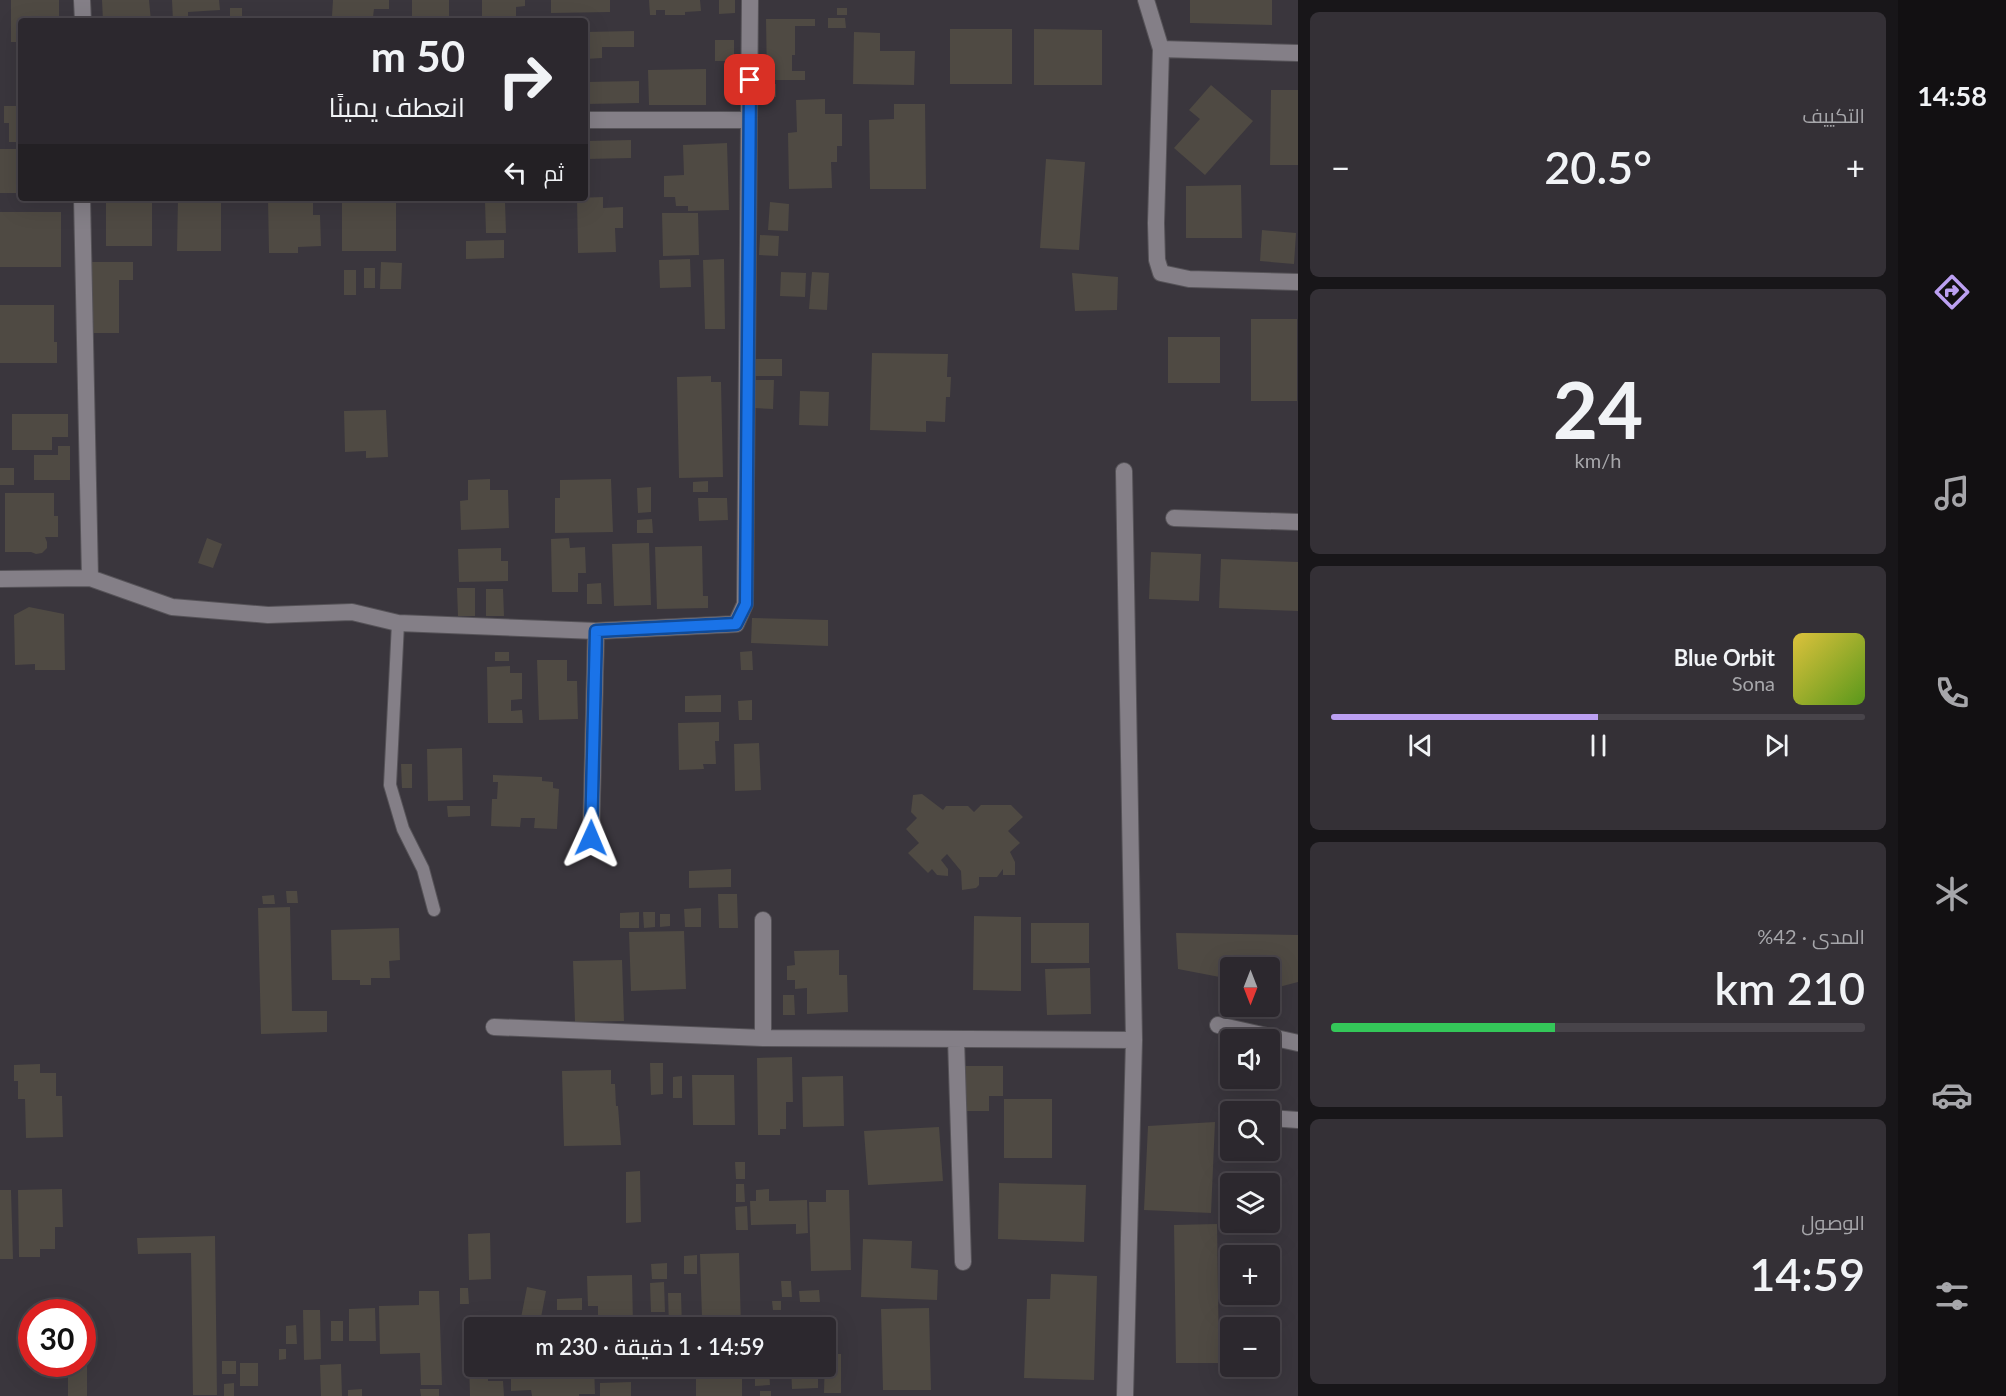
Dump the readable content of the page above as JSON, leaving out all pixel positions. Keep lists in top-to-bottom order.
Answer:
{
  "north": "bottom",
  "page": {
    "tabs": "14:58",
    "tile": [
      "التكييف",
      ["24", "km/h"],
      ["المدى · 42%", "210 km"],
      ["الوصول", "14:59"]
    ],
    "turn": ["50 m", "انعطف يمينًا"],
    "heat": ["−", "20.5°", "+"],
    "then": "ثم",
    "song": ["Blue Orbit", "Sona"],
    "map_buttons": ["+", "−"],
    "limit": "30",
    "trip": "14:59 · 1 دقيقة · 230 m"
  }
}
